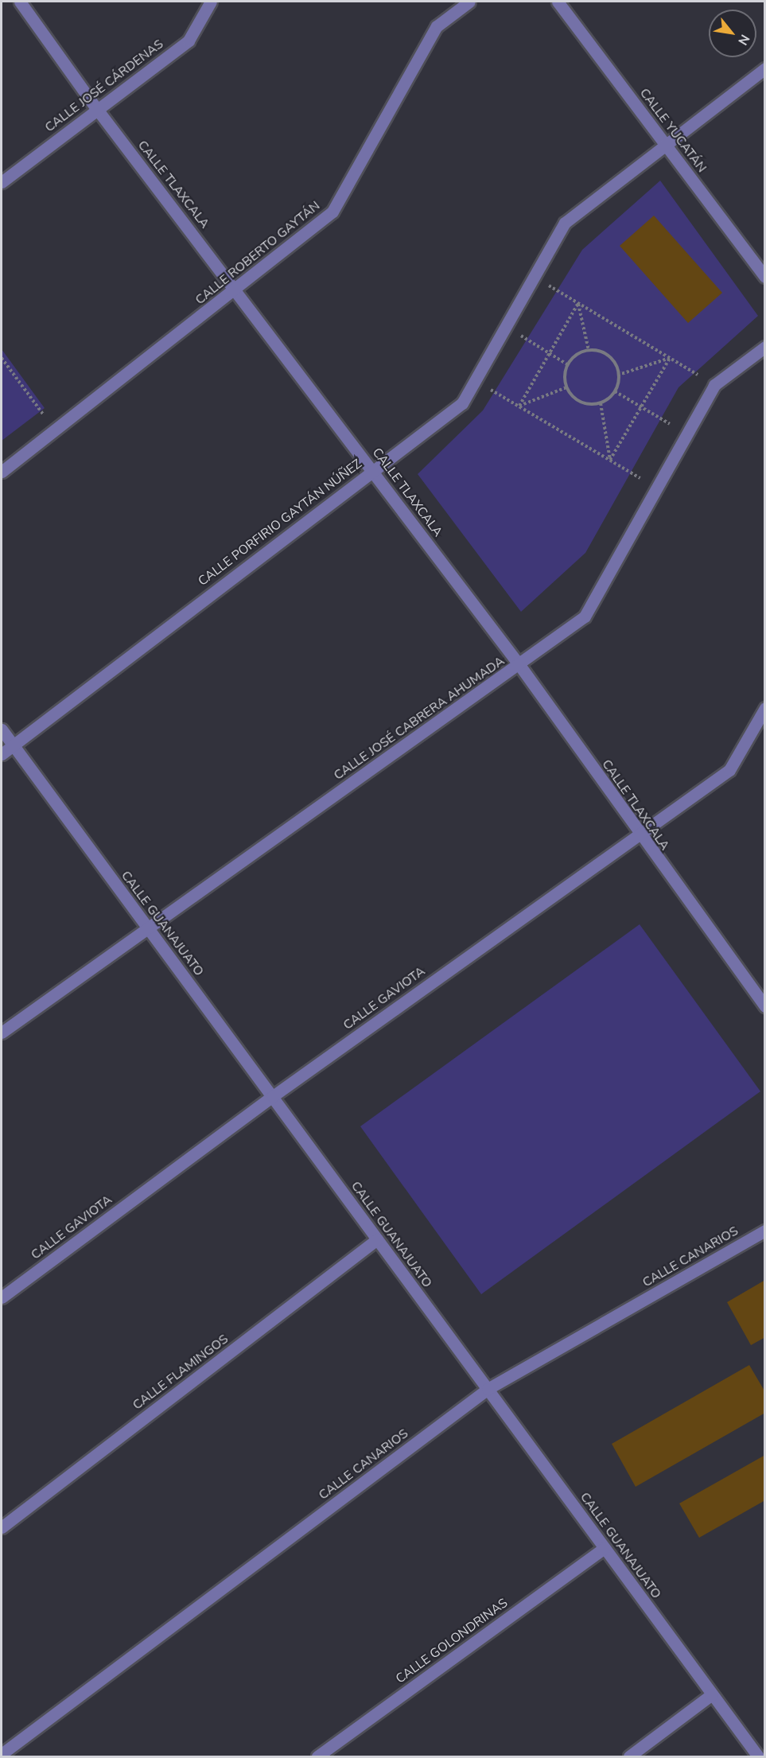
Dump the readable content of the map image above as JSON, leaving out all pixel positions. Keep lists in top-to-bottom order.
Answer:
{
  "streets": {
    "street": [
      "CALLE JOSÉ CÁRDENAS",
      "CALLE YUCATÁN",
      "CALLE TLAXCALA",
      "CALLE ROBERTO GAYTÁN",
      "CALLE PORFIRIO GAYTÁN NÚÑEZ",
      "CALLE JOSÉ CABRERA AHUMADA",
      "CALLE GUANAJUATO",
      "CALLE GAVIOTA",
      "CALLE CANARIOS",
      "CALLE FLAMINGOS",
      "CALLE GOLONDRINAS"
    ]
  },
  "crossings": [
    ["CALLE JOSÉ CÁRDENAS", "CALLE TLAXCALA"],
    ["CALLE YUCATÁN", "CALLE PORFIRIO GAYTÁN NÚÑEZ"],
    ["CALLE TLAXCALA", "CALLE ROBERTO GAYTÁN"],
    ["CALLE TLAXCALA", "CALLE PORFIRIO GAYTÁN NÚÑEZ"],
    ["CALLE TLAXCALA", "CALLE JOSÉ CABRERA AHUMADA"],
    ["CALLE TLAXCALA", "CALLE GAVIOTA"],
    ["CALLE PORFIRIO GAYTÁN NÚÑEZ", "CALLE GUANAJUATO"],
    ["CALLE JOSÉ CABRERA AHUMADA", "CALLE GUANAJUATO"],
    ["CALLE GUANAJUATO", "CALLE GAVIOTA"],
    ["CALLE GUANAJUATO", "CALLE CANARIOS"],
    ["CALLE GUANAJUATO", "CALLE FLAMINGOS"],
    ["CALLE GUANAJUATO", "CALLE GOLONDRINAS"]
  ],
  "north": "bottom right"
}
